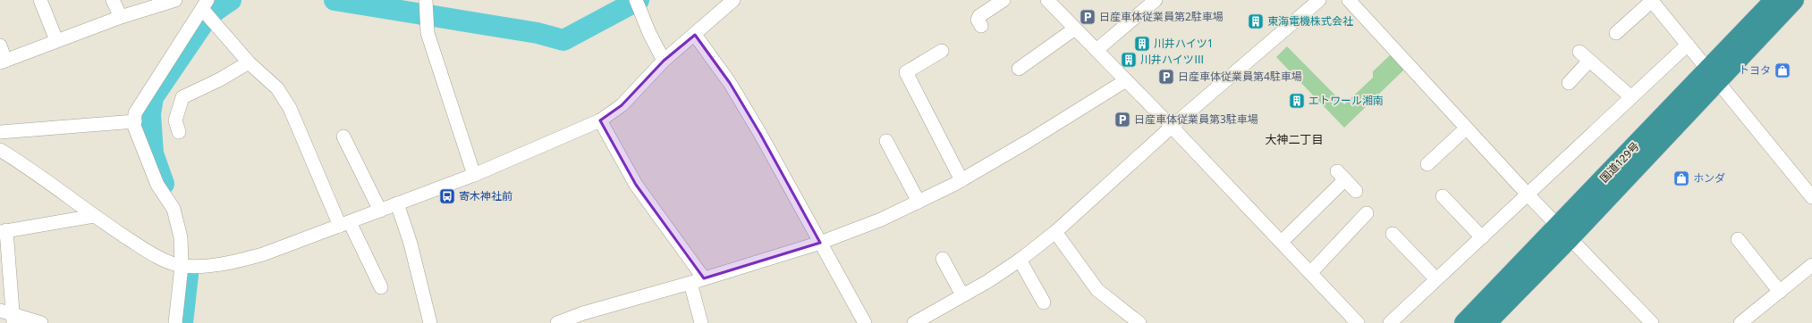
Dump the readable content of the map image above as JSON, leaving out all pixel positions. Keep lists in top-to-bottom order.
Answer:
{
  "streets": {
    "highway": ["国道129号"]
  },
  "districts": ["大神二丁目"],
  "places": {
    "parking": ["日産車体従業員第2駐車場", "日産車体従業員第4駐車場", "日産車体従業員第3駐車場"],
    "building": [
      "東海電機株式会社",
      "川井ハイツ1",
      "川井ハイツⅢ",
      "エトワール湘南"
    ],
    "shop": ["トヨタ", "ホンダ"],
    "bus stop": ["寄木神社前"]
  }
}
